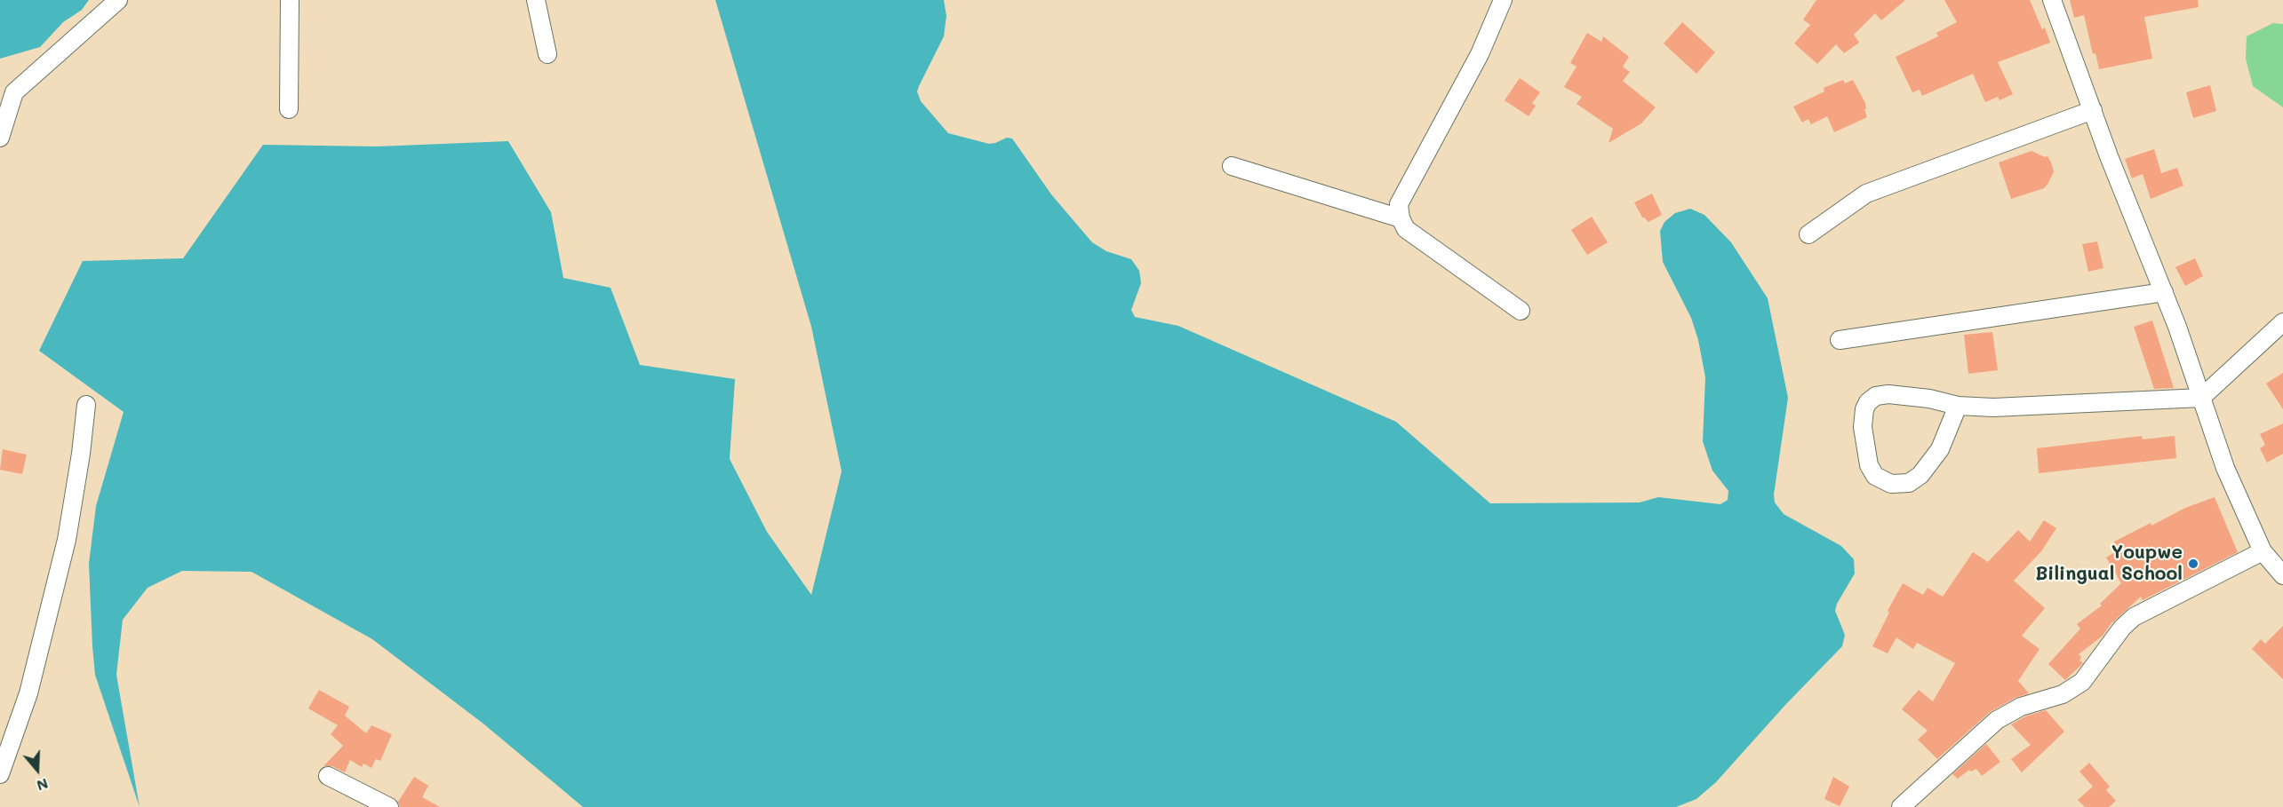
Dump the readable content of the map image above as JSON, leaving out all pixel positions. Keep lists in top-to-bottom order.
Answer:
{
  "places": ["Youpwe Bilingual School"],
  "north": "bottom"
}
